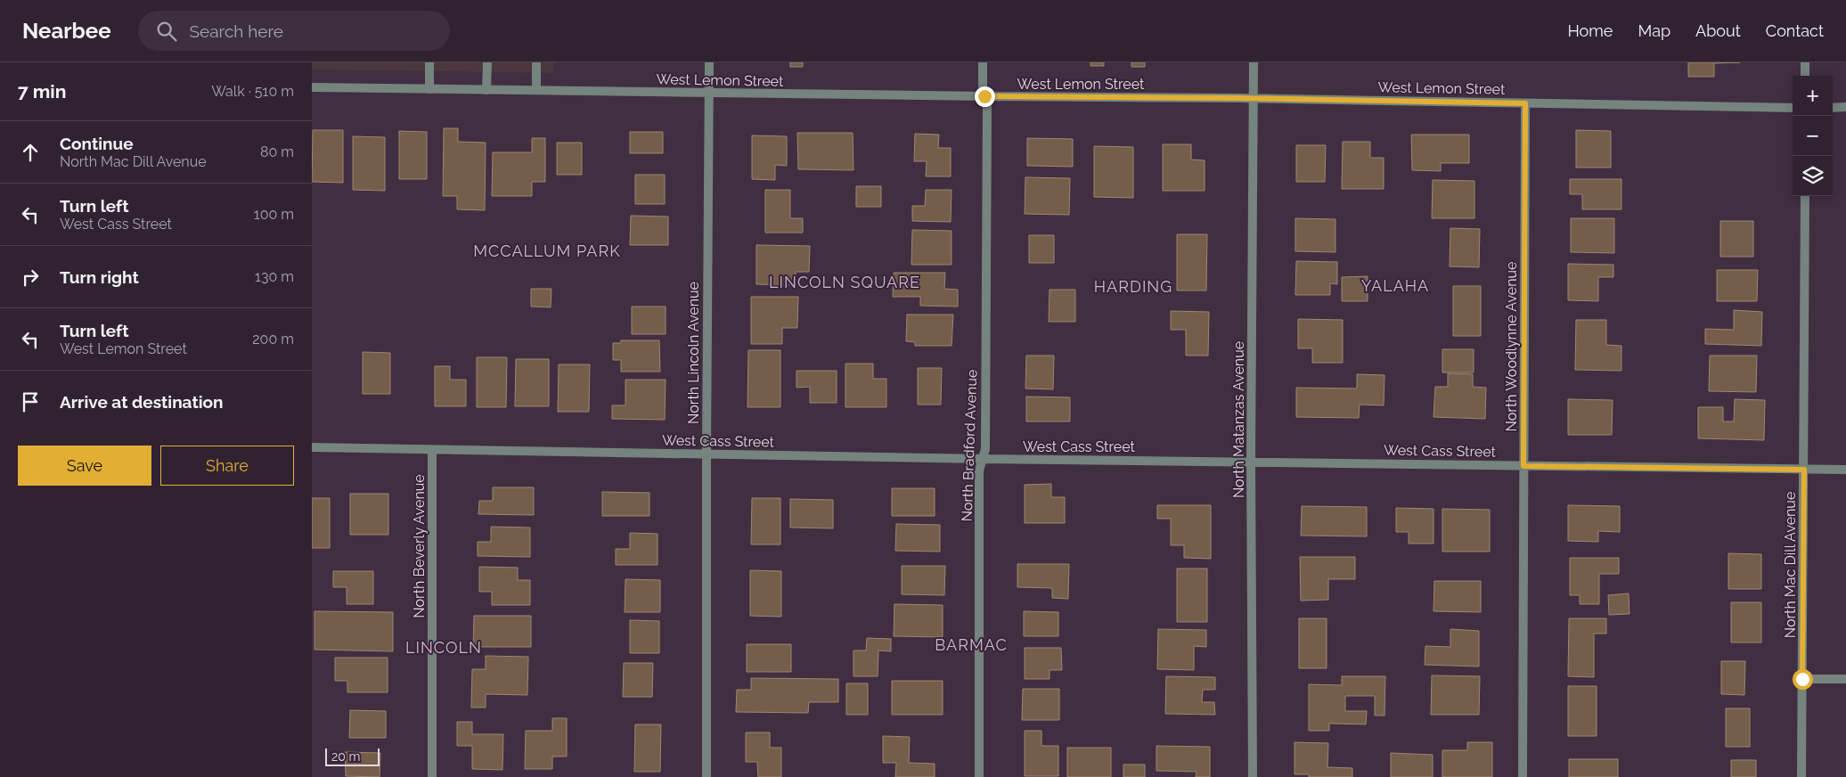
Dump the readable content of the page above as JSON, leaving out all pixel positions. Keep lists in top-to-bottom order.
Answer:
{
  "streets": {
    "street": [
      "West Lemon Street",
      "North Woodlynne Avenue",
      "North Lincoln Avenue",
      "North Matanzas Avenue",
      "West Cass Street",
      "North Bradford Avenue",
      "North Beverly Avenue",
      "North Mac Dill Avenue"
    ]
  },
  "crossings": [
    ["West Lemon Street", "North Woodlynne Avenue"],
    ["West Lemon Street", "North Lincoln Avenue"],
    ["West Lemon Street", "North Matanzas Avenue"],
    ["West Lemon Street", "North Bradford Avenue"],
    ["North Woodlynne Avenue", "West Cass Street"],
    ["North Lincoln Avenue", "West Cass Street"],
    ["North Matanzas Avenue", "West Cass Street"],
    ["West Cass Street", "North Bradford Avenue"],
    ["West Cass Street", "North Beverly Avenue"],
    ["West Cass Street", "North Mac Dill Avenue"]
  ],
  "districts": [
    "MCCALLUM PARK",
    "LINCOLN SQUARE",
    "YALAHA",
    "HARDING",
    "BARMAC",
    "LINCOLN"
  ],
  "scale_bar": "20 m",
  "page": {
    "header": "Nearbee",
    "search": "Search here",
    "nav": [
      "Home",
      "Map",
      "About",
      "Contact"
    ],
    "heading": ["7 min", "Walk · 510 m"],
    "map_buttons": ["+", "−"],
    "list": [
      ["Continue", "North Mac Dill Avenue", "80 m"],
      ["Turn left", "West Cass Street", "100 m"],
      ["Turn right", "130 m"],
      ["Turn left", "West Lemon Street", "200 m"],
      "Arrive at destination"
    ],
    "buttons": ["Save", "Share"],
    "scale": "20 m"
  }
}
